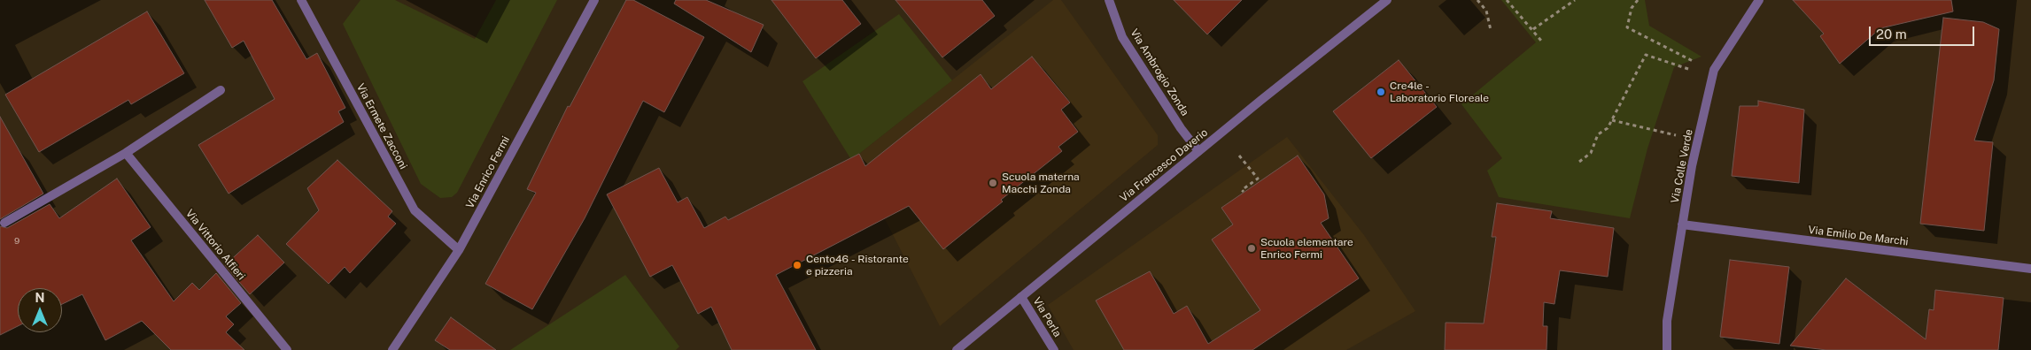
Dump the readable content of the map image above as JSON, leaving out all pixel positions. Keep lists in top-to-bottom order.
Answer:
{
  "streets": {
    "street": [
      "Via Ambrogio Zonda",
      "Via Ermete Zacconi",
      "Via Francesco Daverio",
      "Via Colle Verde",
      "Via Enrico Fermi",
      "Via Emilio De Marchi",
      "Via Vittorio Alfieri",
      "Via Perla"
    ]
  },
  "crossings": [
    ["Via Ambrogio Zonda", "Via Francesco Daverio"],
    ["Via Ermete Zacconi", "Via Enrico Fermi"],
    ["Via Francesco Daverio", "Via Perla"],
    ["Via Colle Verde", "Via Emilio De Marchi"]
  ],
  "places": [
    "Cre4le - Laboratorio Floreale",
    "Scuola materna Macchi Zonda",
    "Scuola elementare Enrico Fermi",
    "Cento46 - Ristorante e pizzeria"
  ],
  "house_numbers": ["9"],
  "scale_bar": "20 m",
  "north": "top"
}
